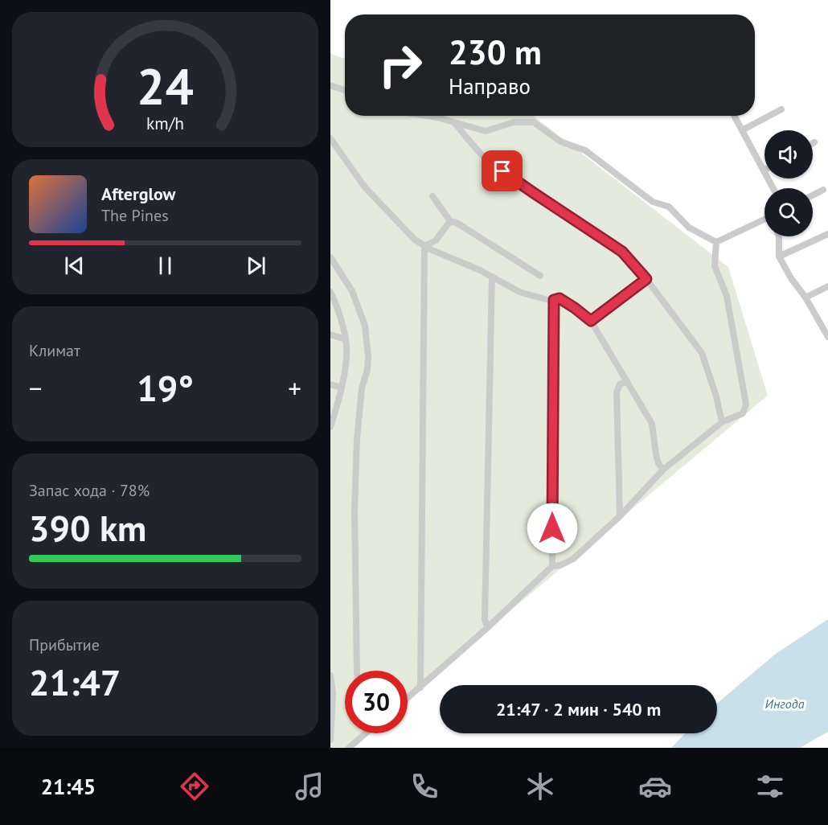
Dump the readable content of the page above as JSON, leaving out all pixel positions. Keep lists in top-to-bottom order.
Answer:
{
  "water": ["Ингода"],
  "page": {
    "turn": ["230 m", "Направо"],
    "song": ["Afterglow", "The Pines"],
    "tile": [
      "Климат",
      ["Запас хода · 78%", "390 km"],
      ["Прибытие", "21:47"]
    ],
    "heat": ["−", "19°", "+"],
    "limit": "30",
    "trip": "21:47 · 2 мин · 540 m",
    "tabs": "21:45",
    "gauge": ["24", "km/h"]
  }
}
